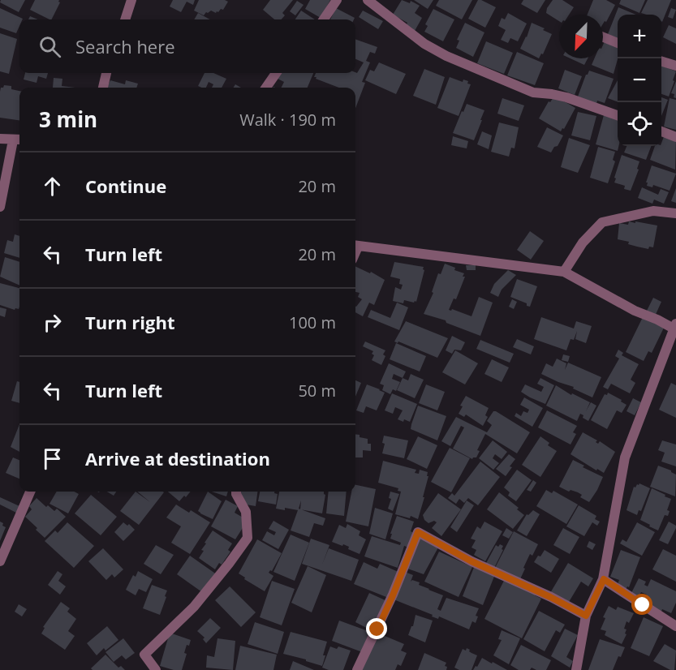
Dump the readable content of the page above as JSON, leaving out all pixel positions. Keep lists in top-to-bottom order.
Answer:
{
  "north": "bottom left",
  "page": {
    "map_buttons": ["+", "−"],
    "search": "Search here",
    "heading": ["3 min", "Walk · 190 m"],
    "list": [
      ["Continue", "20 m"],
      ["Turn left", "20 m"],
      ["Turn right", "100 m"],
      ["Turn left", "50 m"],
      "Arrive at destination"
    ]
  }
}
